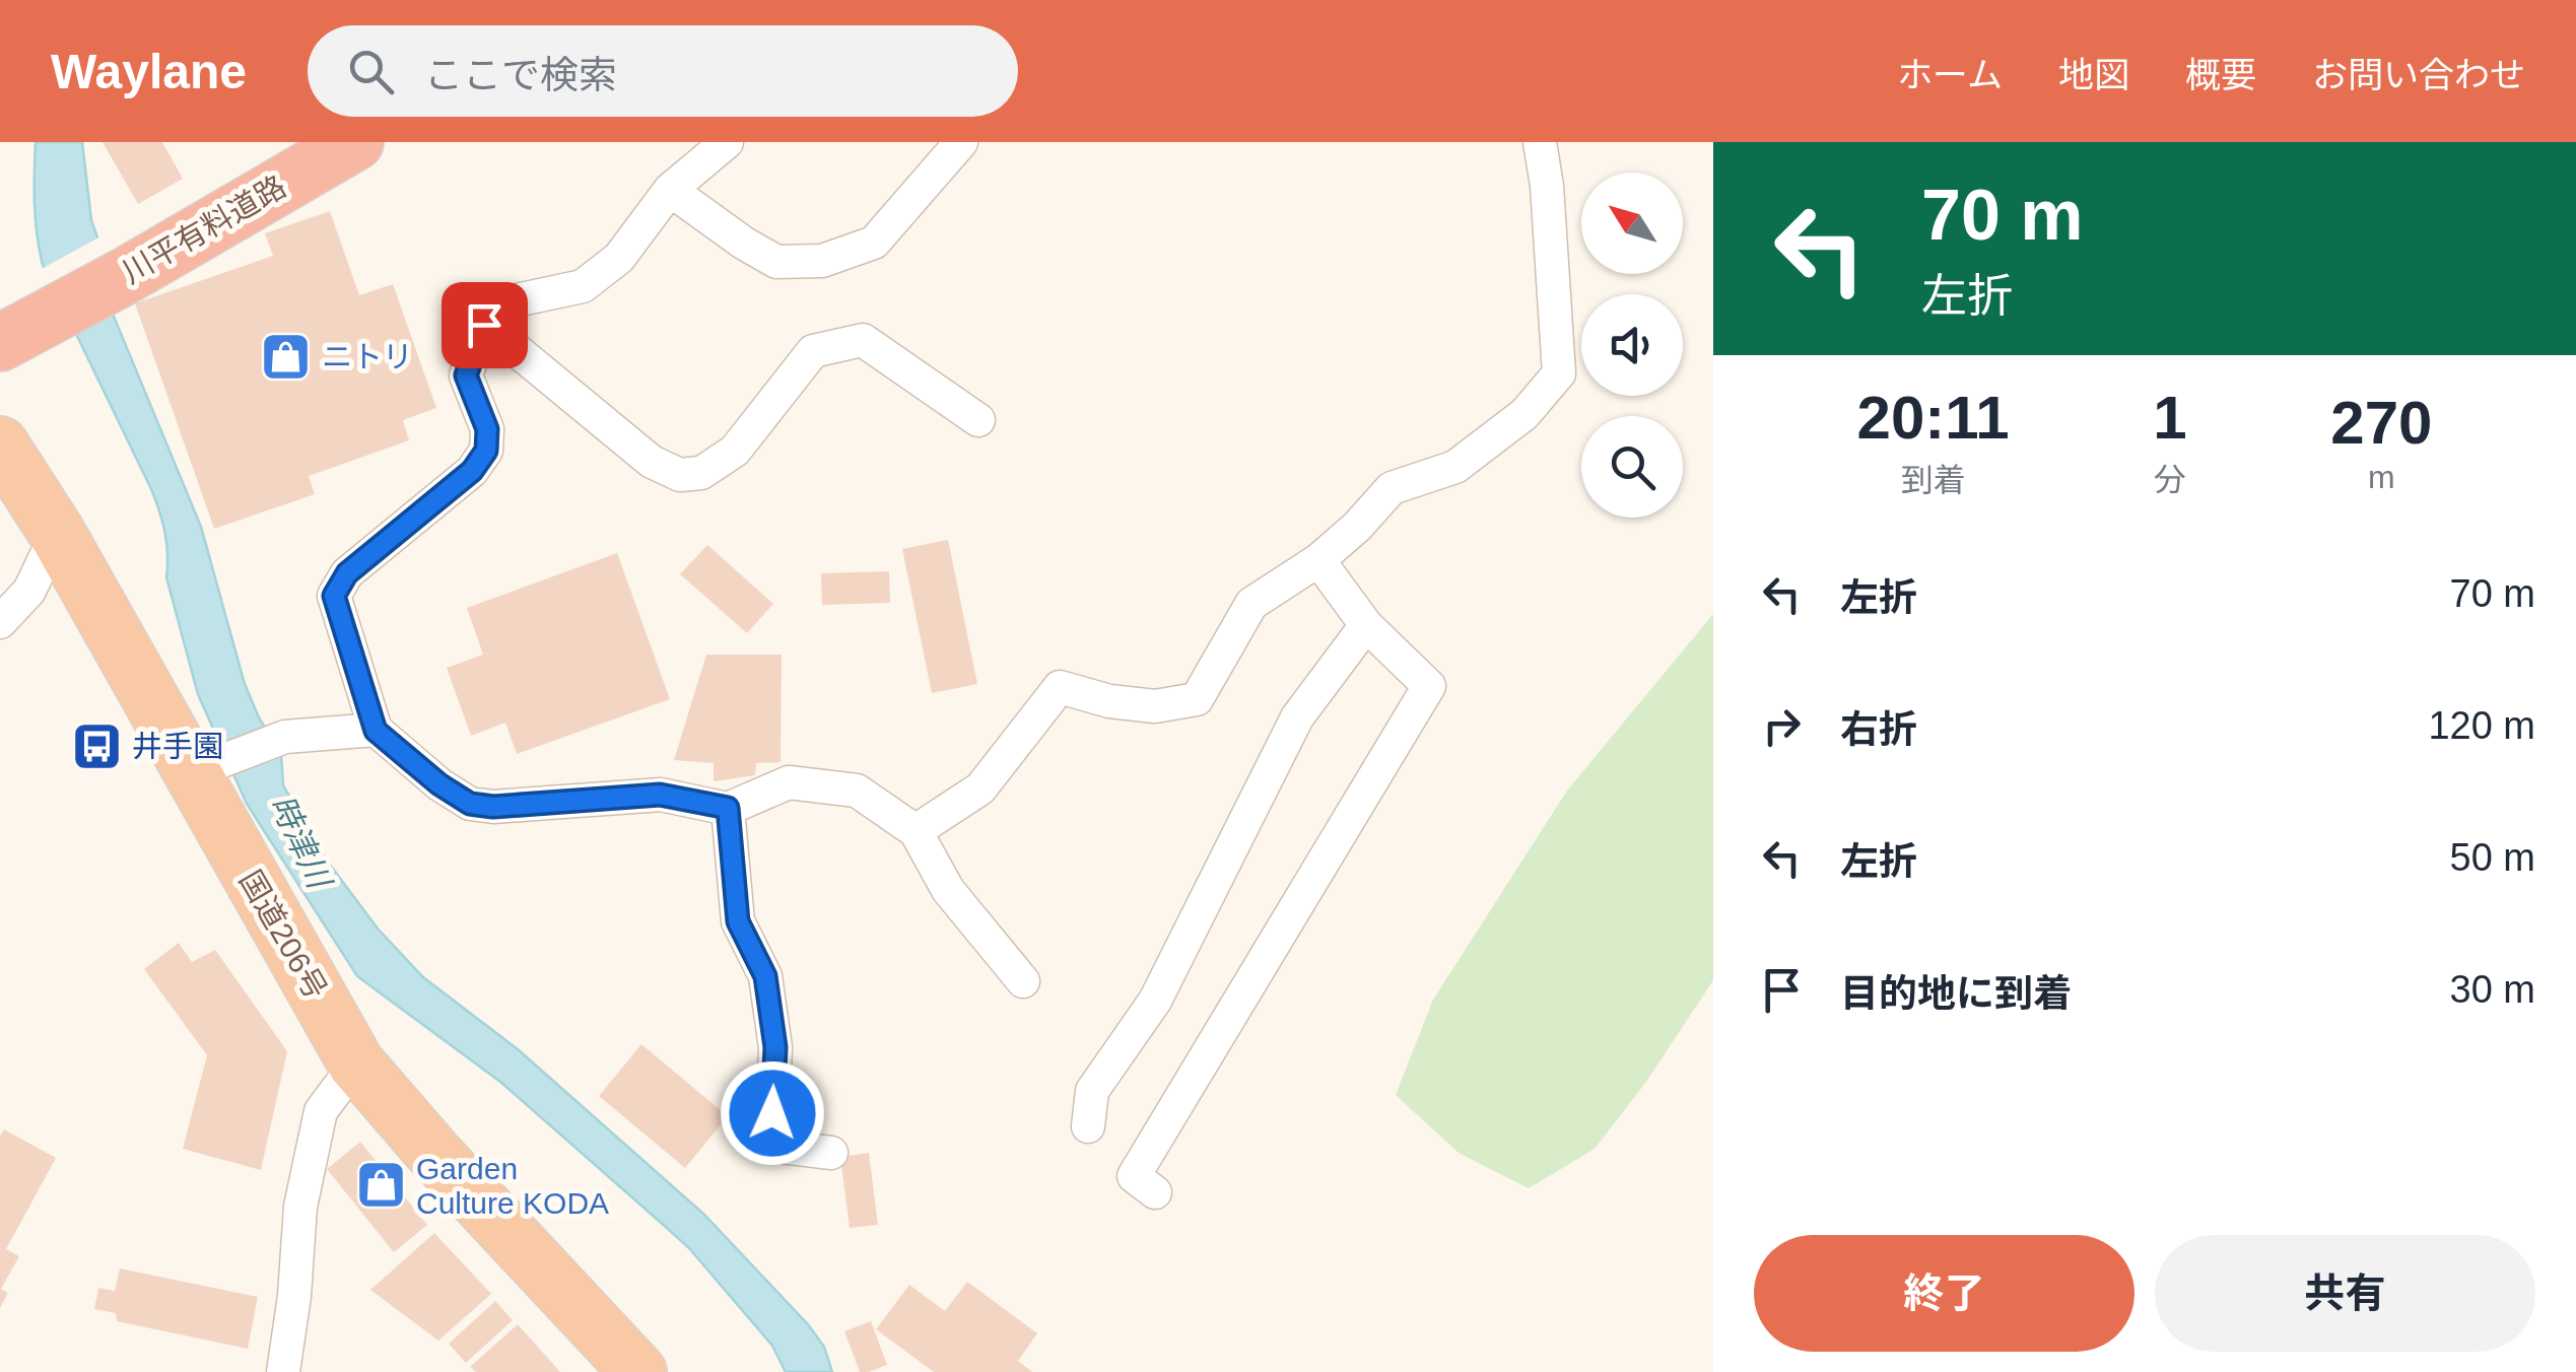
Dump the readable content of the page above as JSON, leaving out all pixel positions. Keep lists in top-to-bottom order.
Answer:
{
  "streets": {
    "highway": ["川平有料道路", "国道206号"]
  },
  "water": ["時津川"],
  "places": {
    "shop": ["ニトリ", "Garden Culture KODA"],
    "bus stop": ["井手園"]
  },
  "north": "top left",
  "page": {
    "header": "Waylane",
    "search": "ここで検索",
    "nav": [
      "ホーム",
      "地図",
      "概要",
      "お問い合わせ"
    ],
    "turn": ["70 m", "左折"],
    "eta": [
      "20:11",
      "到着",
      "1",
      "分",
      "270",
      "m"
    ],
    "list": [
      {
        "name": "左折",
        "value": "70 m"
      },
      {
        "name": "右折",
        "value": "120 m"
      },
      {
        "name": "左折",
        "value": "50 m"
      },
      {
        "name": "目的地に到着",
        "value": "30 m"
      }
    ],
    "buttons": ["終了", "共有"]
  }
}
